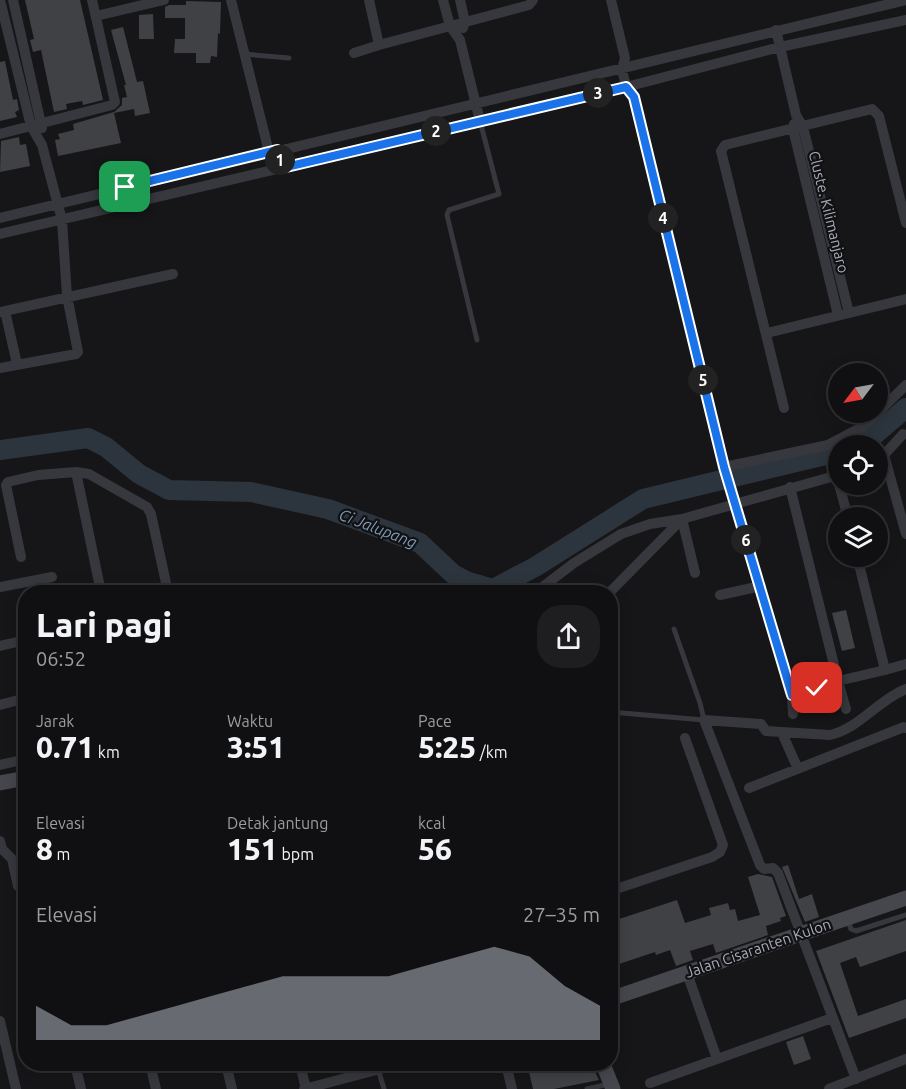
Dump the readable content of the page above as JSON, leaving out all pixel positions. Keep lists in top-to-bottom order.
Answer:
{
  "streets": {
    "main road": ["Jalan Cisaranten Kulon"],
    "street": ["Cluste. Kilimanjaro"]
  },
  "water": ["Ci Jalupang"],
  "north": "bottom left",
  "page": {
    "pins": [
      "3",
      "2",
      "1",
      "4",
      "5",
      "6"
    ],
    "heading": ["Lari pagi", "06:52"],
    "stats": [
      ["Jarak", "0.71 km"],
      ["Waktu", "3:51"],
      ["Pace", "5:25 /km"],
      ["Elevasi", "8 m"],
      ["Detak jantung", "151 bpm"],
      ["kcal", "56"]
    ],
    "chart": ["Elevasi", "27–35 m"]
  }
}
